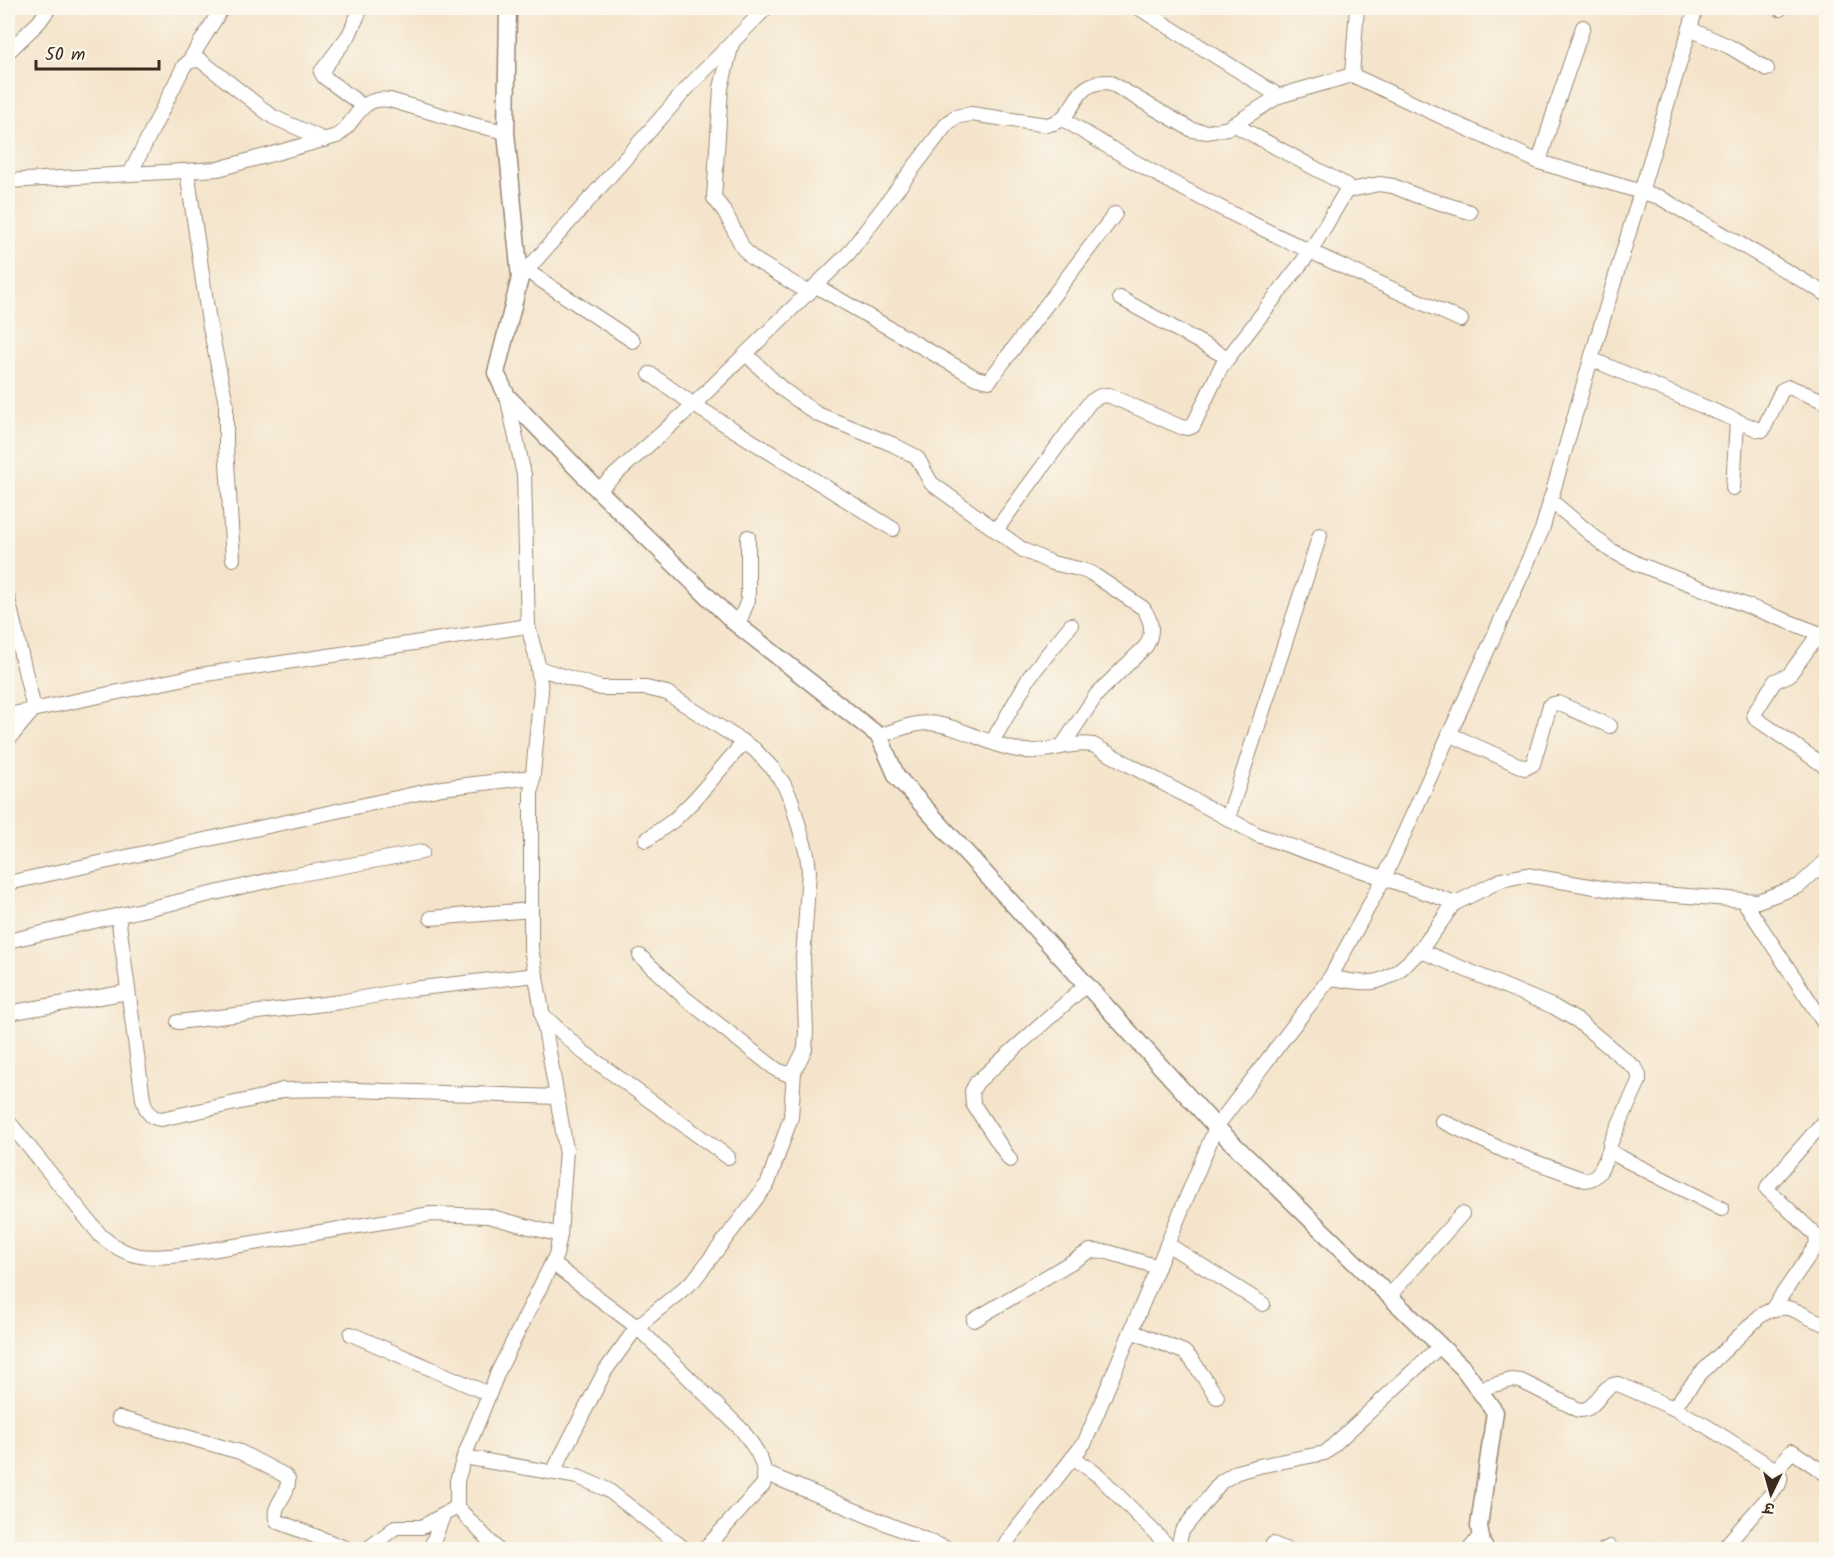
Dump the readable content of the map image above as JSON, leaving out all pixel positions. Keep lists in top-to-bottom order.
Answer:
{
  "scale_bar": "50 m",
  "north": "bottom"
}
